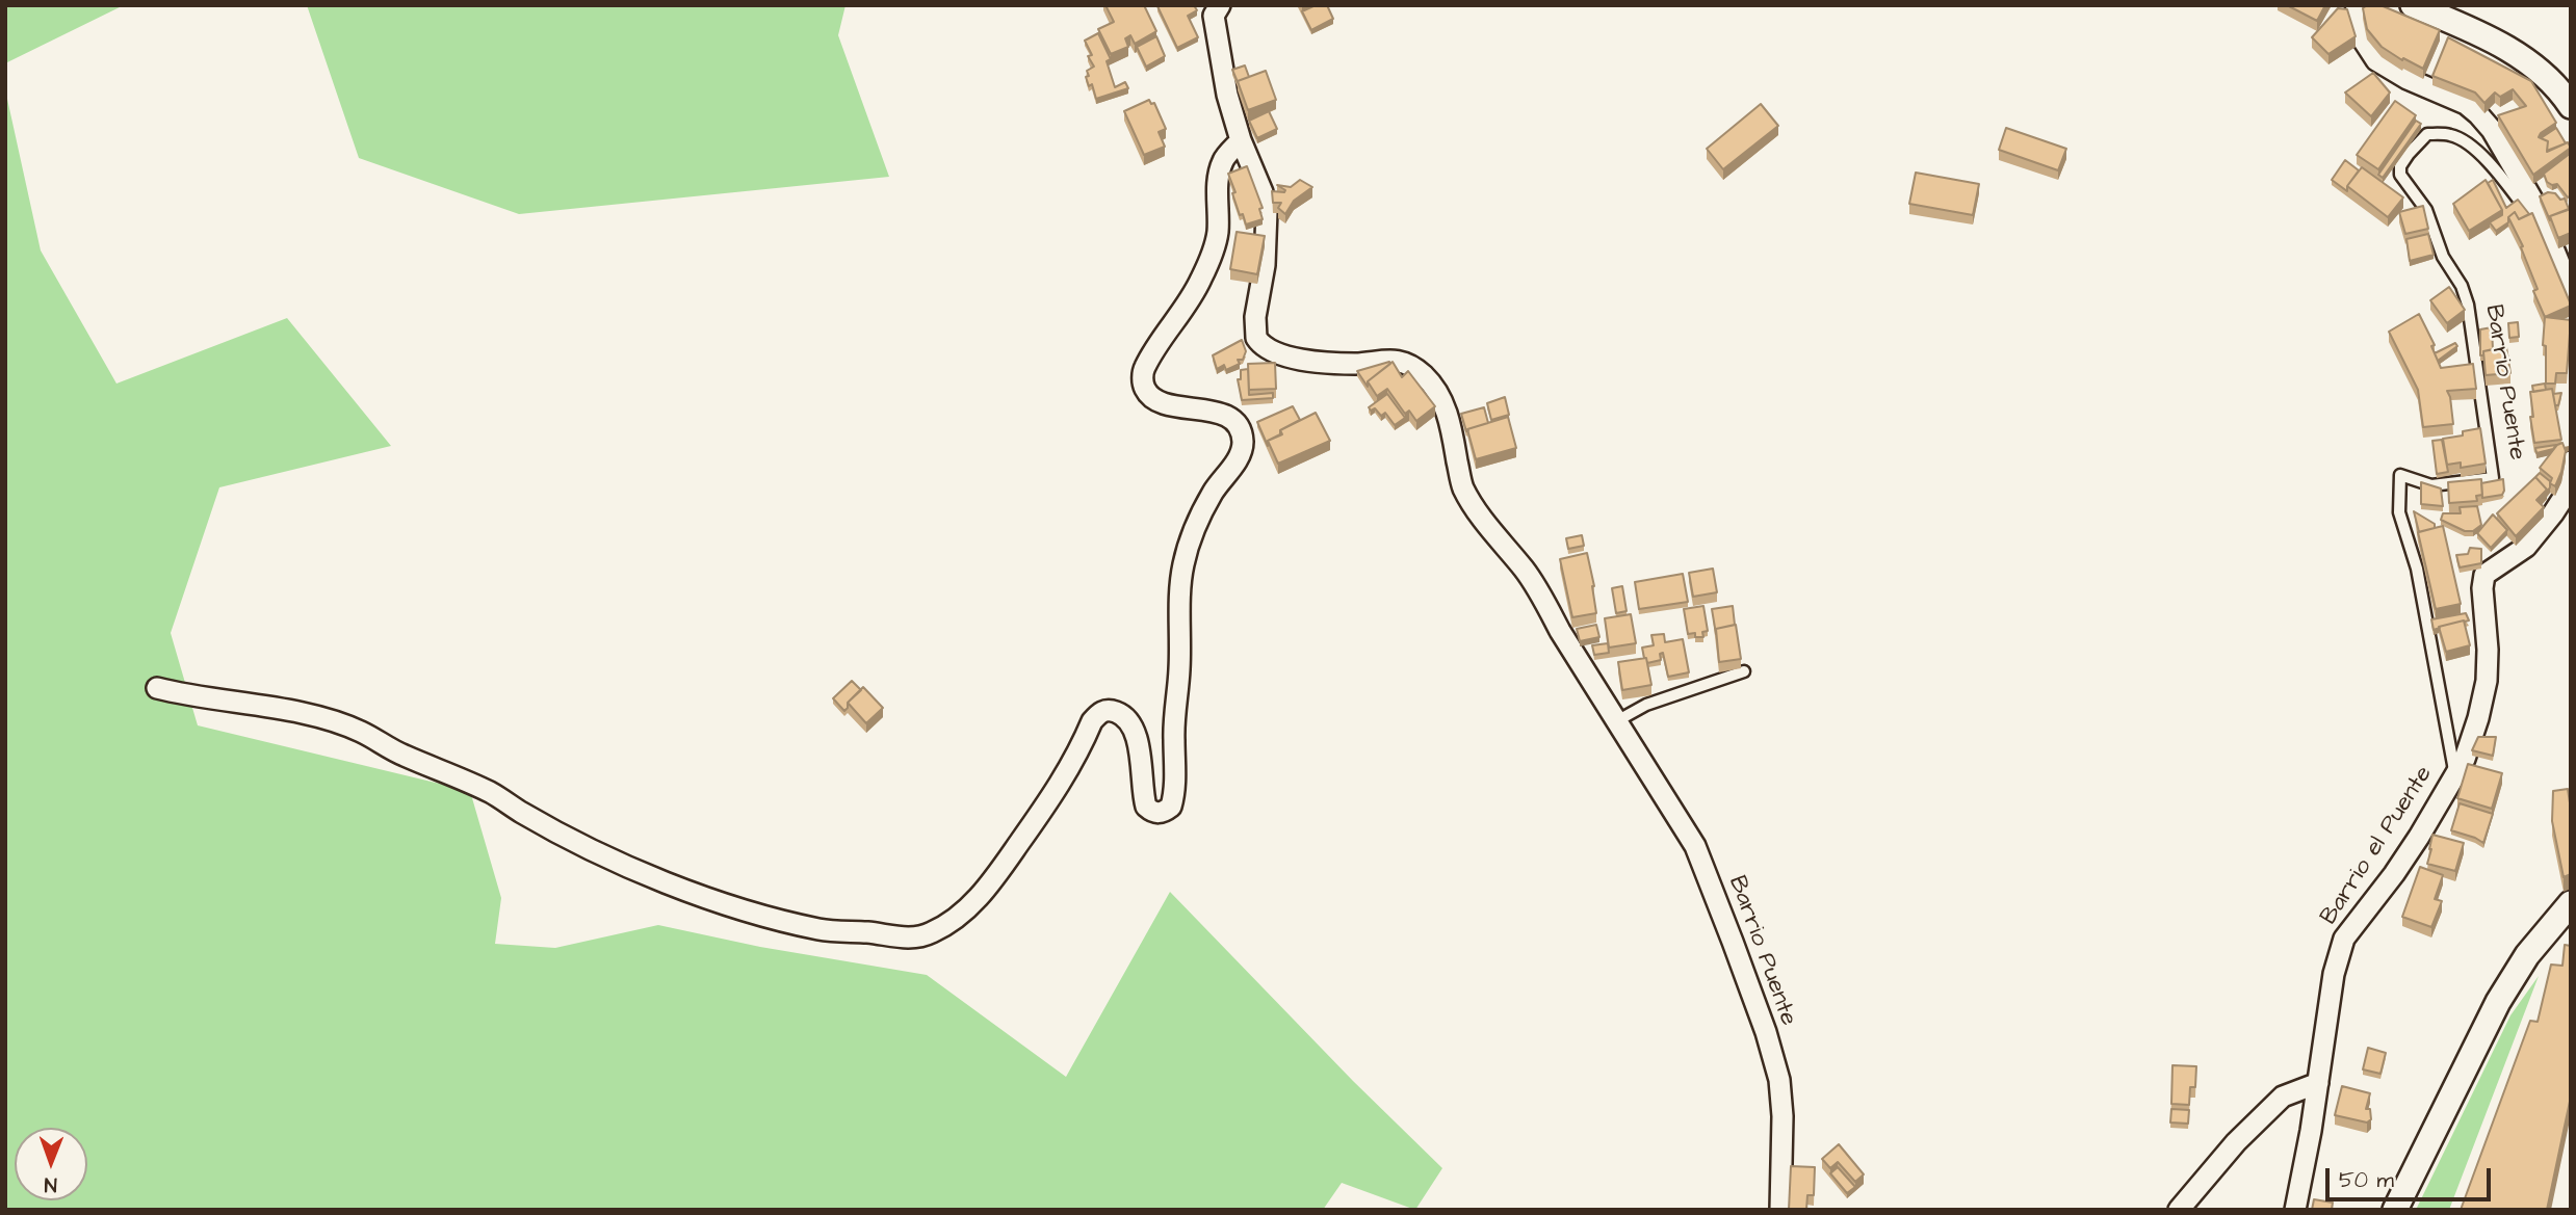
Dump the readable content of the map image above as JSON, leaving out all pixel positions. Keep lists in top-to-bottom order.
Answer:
{
  "streets": {
    "street": ["Barrio Puente", "Barrio el Puente"]
  },
  "crossings": [
    ["Barrio Puente", "Barrio el Puente"]
  ],
  "scale_bar": "50 m",
  "north": "bottom"
}
